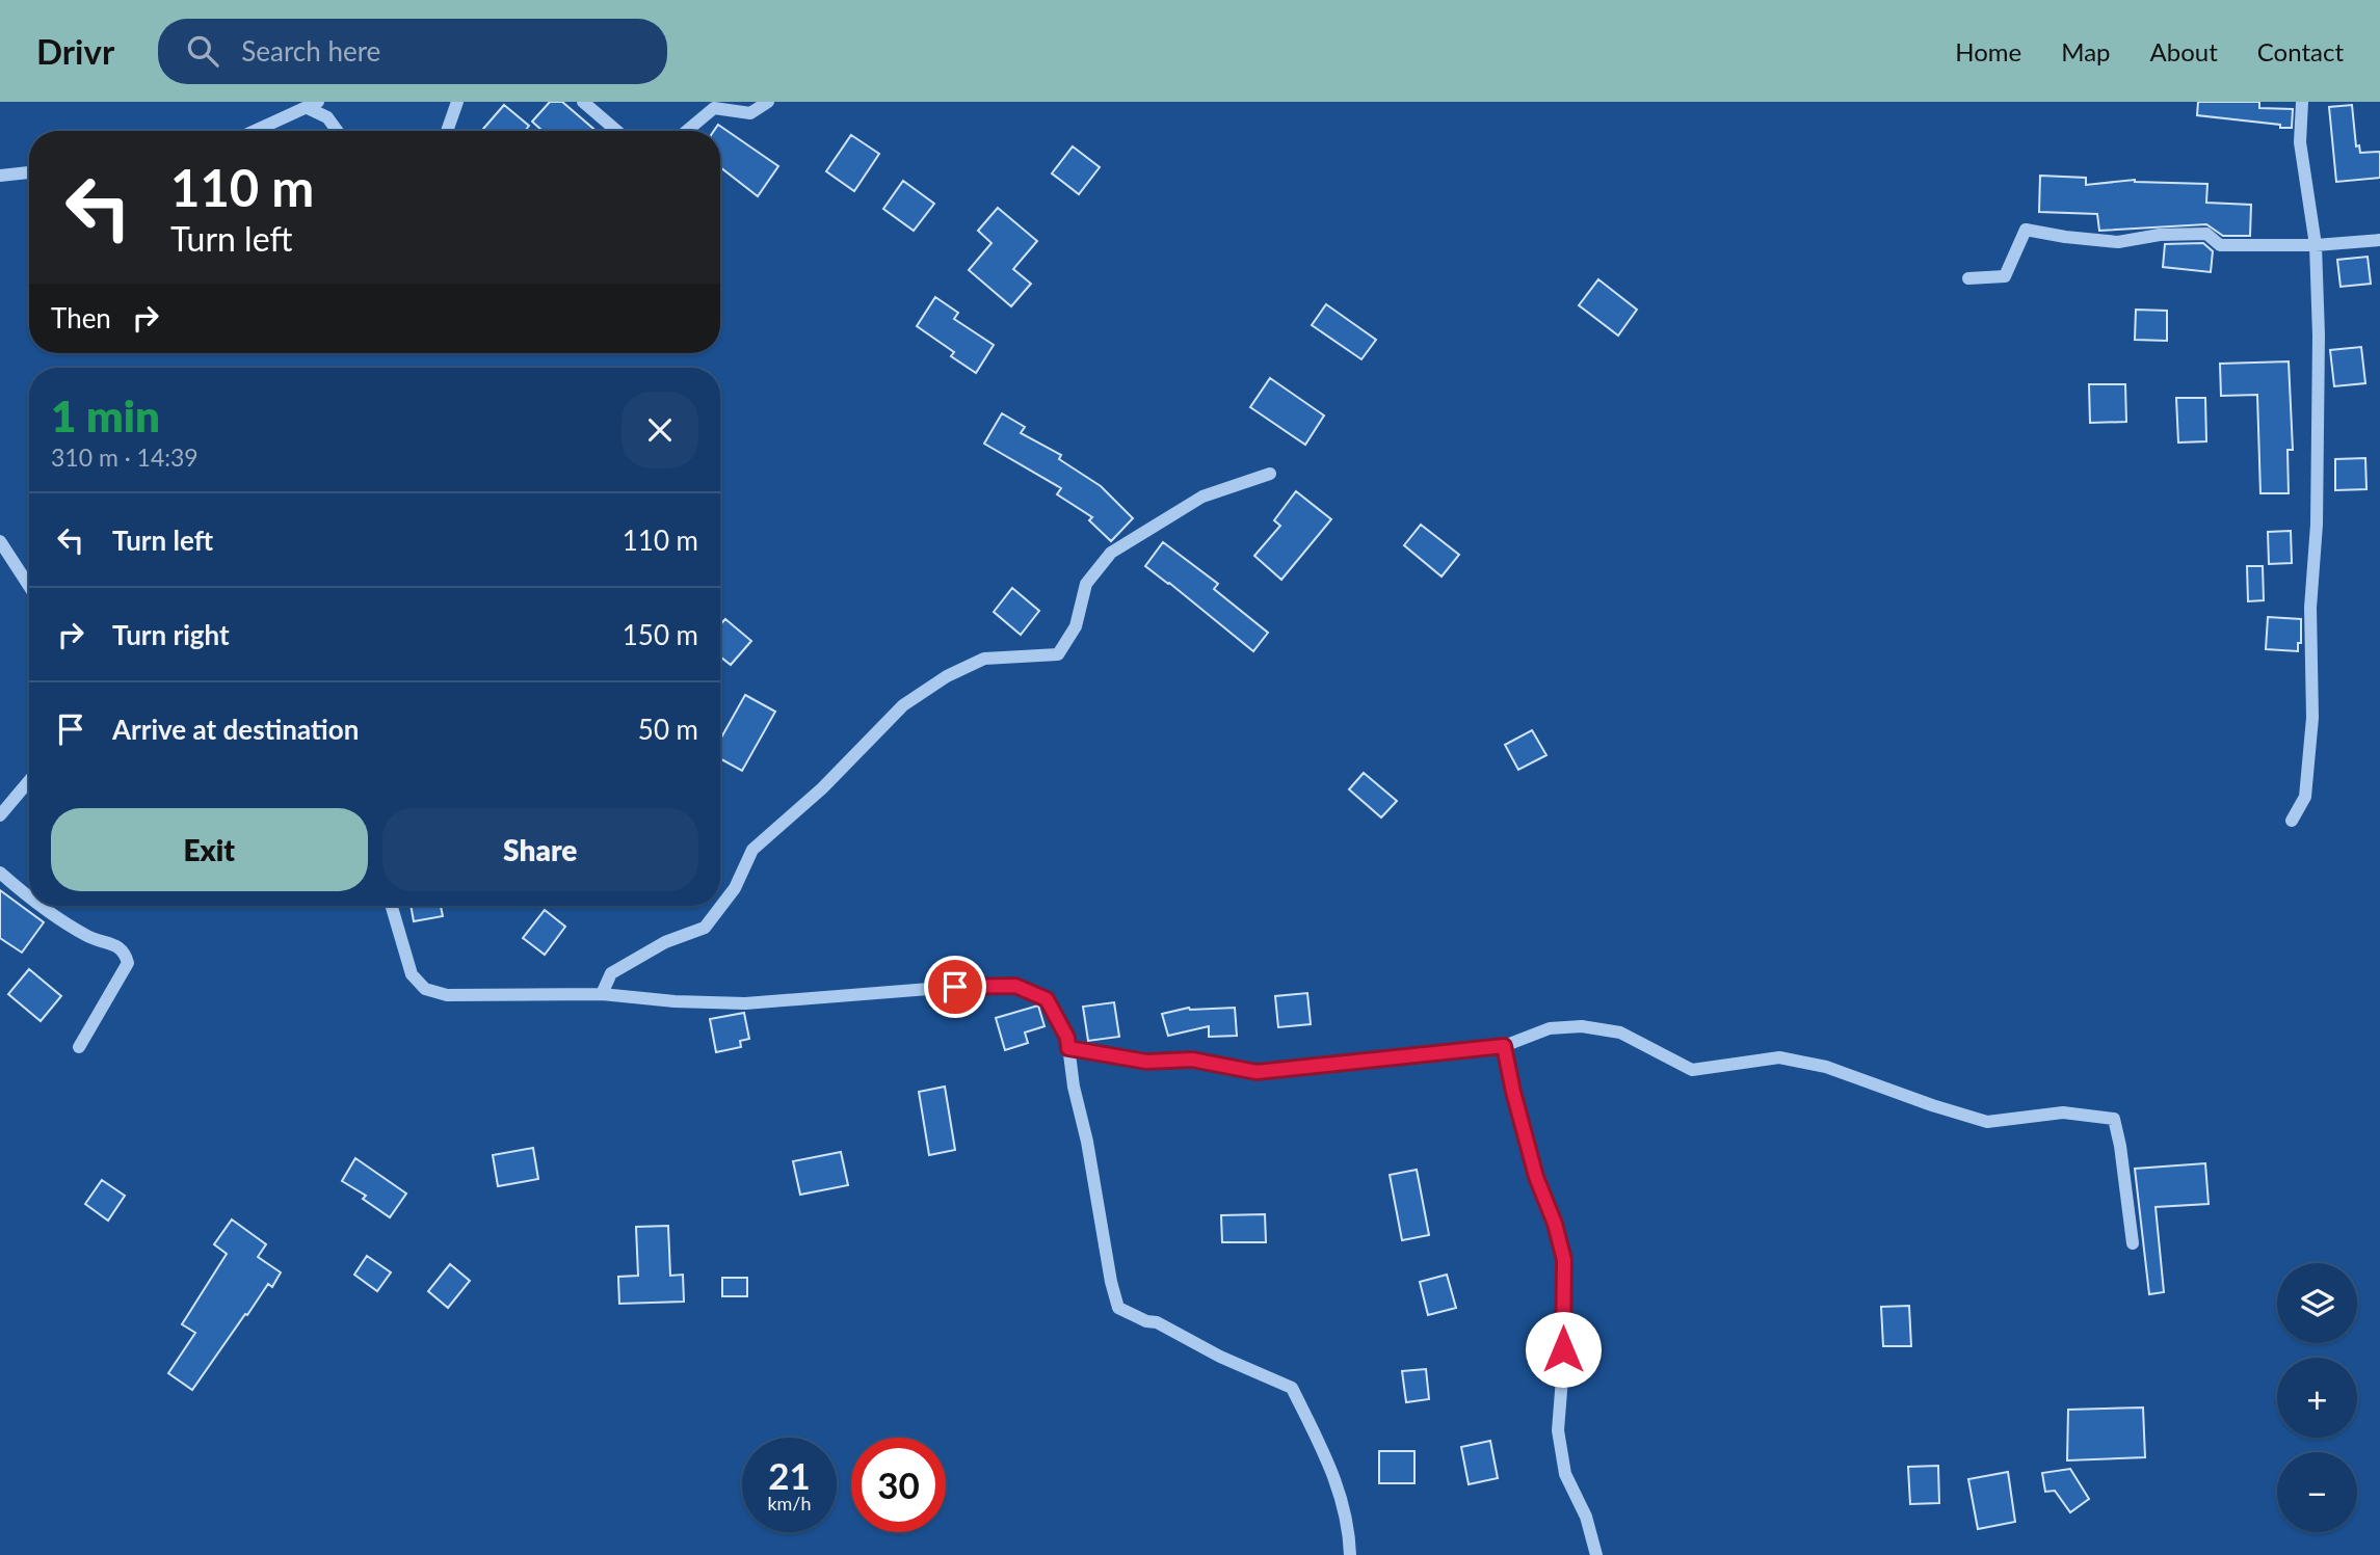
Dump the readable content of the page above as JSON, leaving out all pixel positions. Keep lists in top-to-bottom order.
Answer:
{
  "page": {
    "header": "Drivr",
    "search": "Search here",
    "nav": [
      "Home",
      "Map",
      "About",
      "Contact"
    ],
    "turn": ["110 m", "Turn left"],
    "then": "Then",
    "heading": ["1 min", "310 m · 14:39"],
    "list": [
      {
        "name": "Turn left",
        "value": "110 m"
      },
      {
        "name": "Turn right",
        "value": "150 m"
      },
      {
        "name": "Arrive at destination",
        "value": "50 m"
      }
    ],
    "buttons": ["Exit", "Share"],
    "map_buttons": ["+", "−"],
    "speed": "21 km/h",
    "limit": "30"
  }
}
